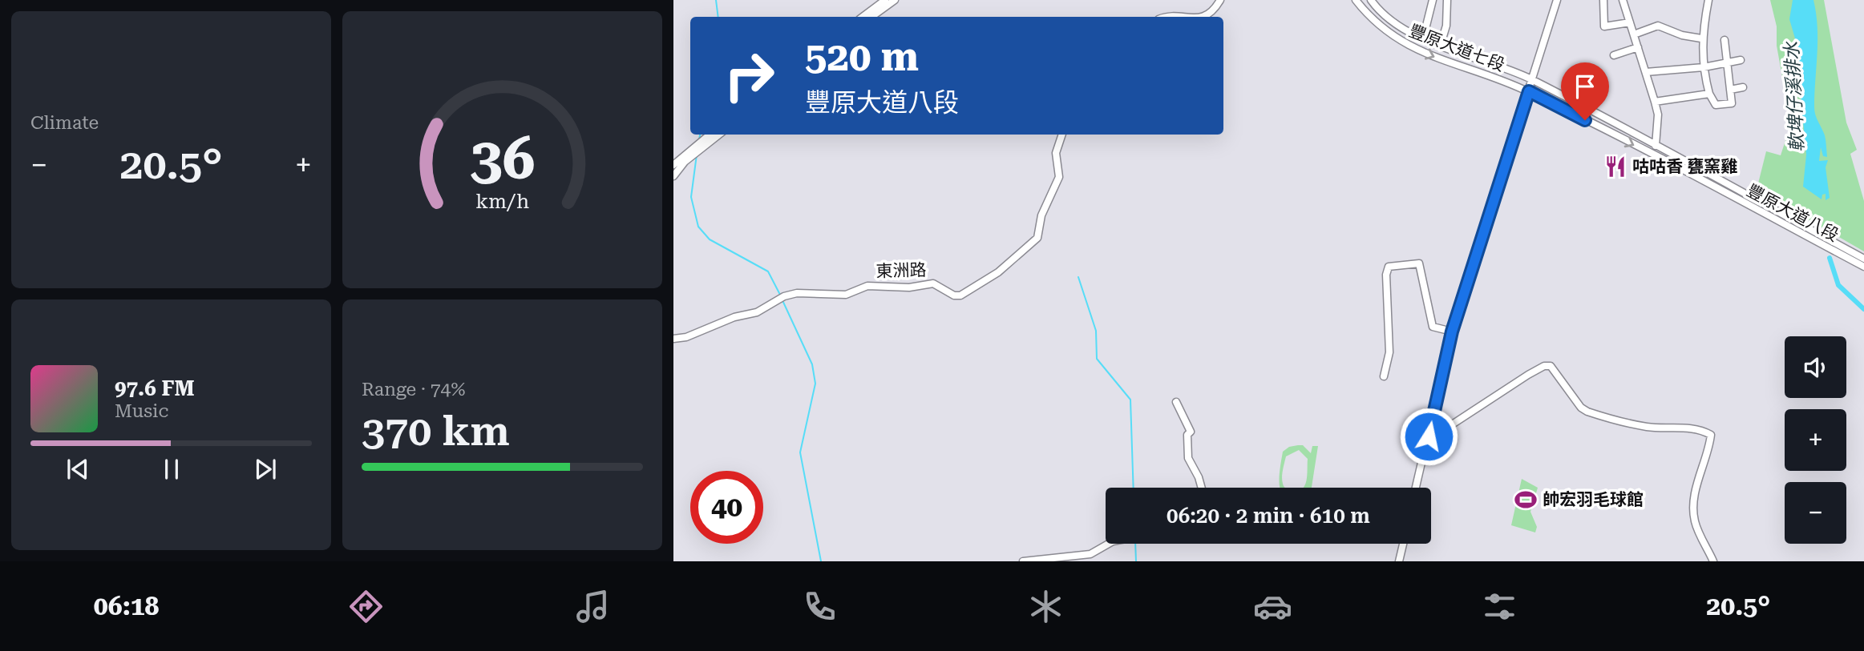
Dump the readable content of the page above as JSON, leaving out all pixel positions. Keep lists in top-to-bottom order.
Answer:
{
  "streets": {
    "street": ["豐原大道七段", "豐原大道八段", "東洲路"]
  },
  "crossings": [
    ["豐原大道七段", "豐原大道八段"]
  ],
  "water": ["軟埤仔溪排水"],
  "places": {
    "restaurant": ["咕咕香 甕窯雞"],
    "sports": ["帥宏羽毛球館"]
  },
  "page": {
    "tile": [
      "Climate",
      ["Range · 74%", "370 km"]
    ],
    "turn": ["520 m", "豐原大道八段"],
    "heat": ["−", "20.5°", "+"],
    "map_buttons": ["+", "−"],
    "song": ["97.6 FM", "Music"],
    "limit": "40",
    "trip": "06:20 · 2 min · 610 m",
    "tabs": ["06:18", "20.5°"],
    "gauge": ["36", "km/h"]
  }
}
